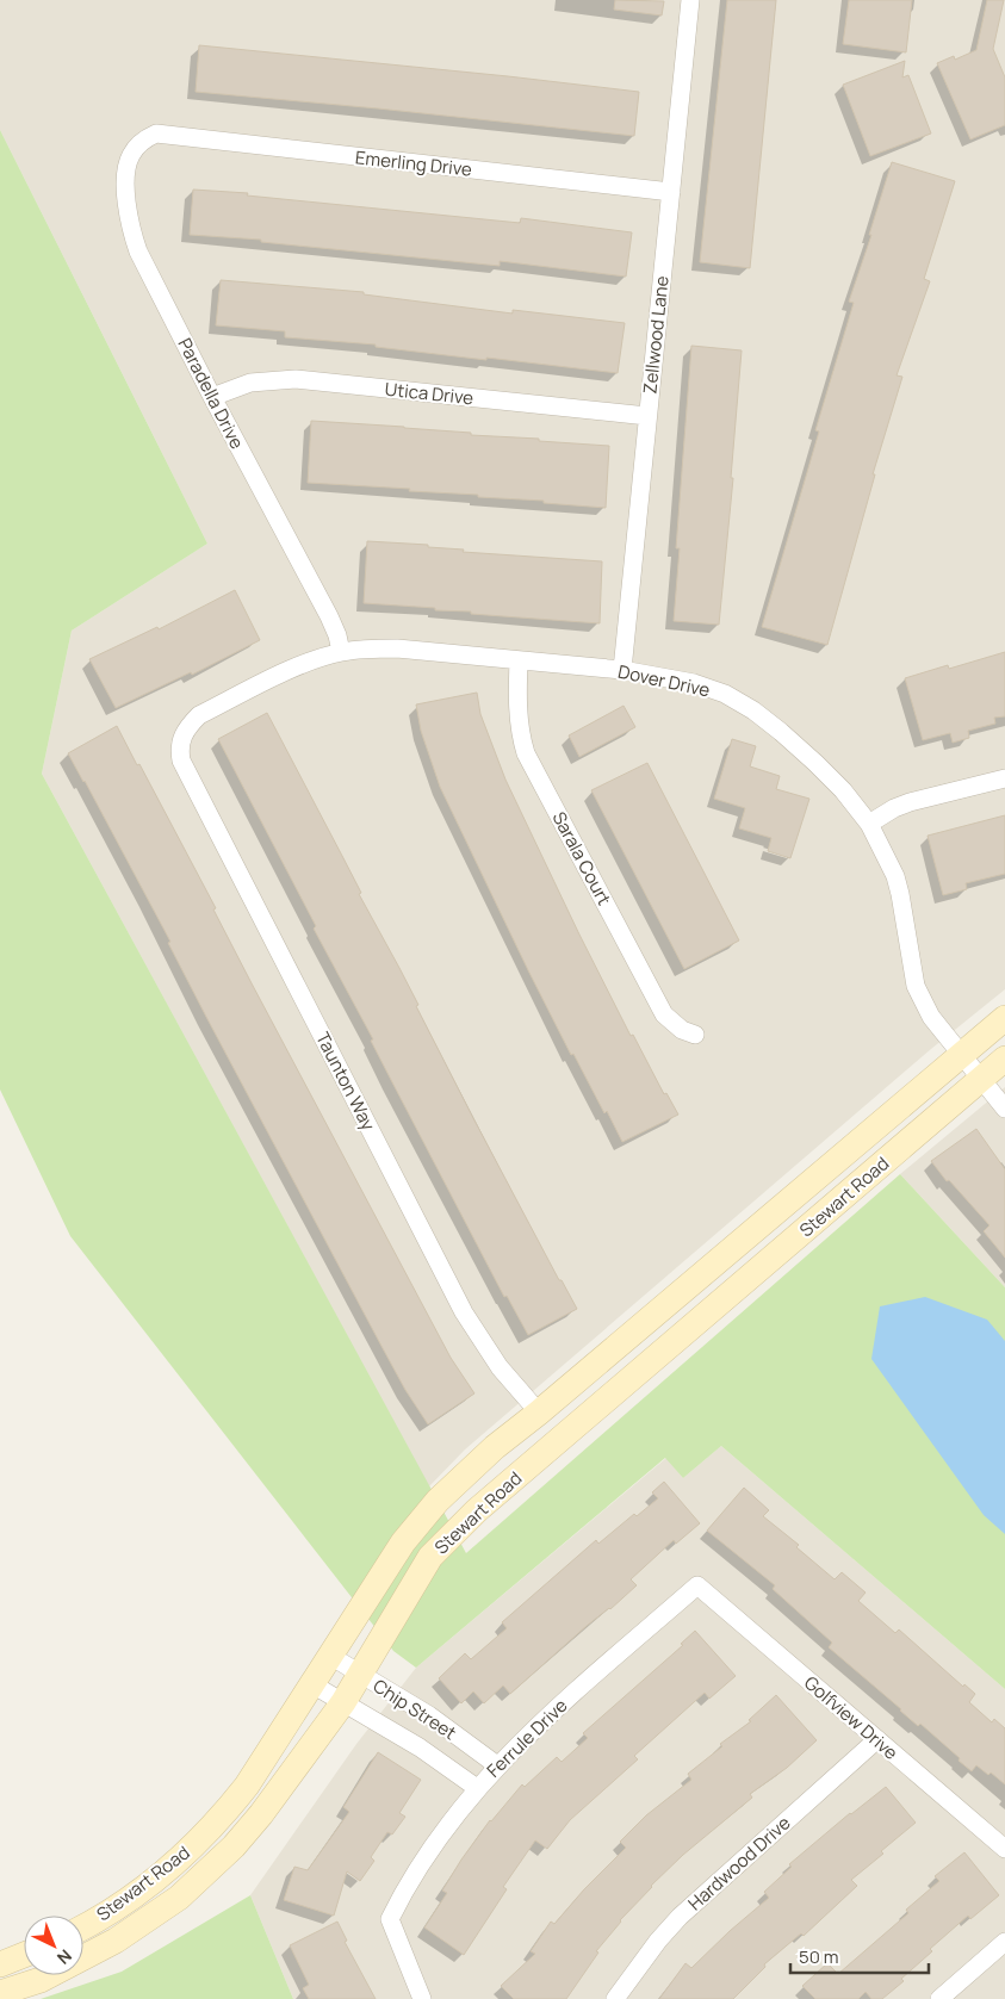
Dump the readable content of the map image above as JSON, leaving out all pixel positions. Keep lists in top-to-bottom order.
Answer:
{
  "streets": {
    "street": [
      "Emerling Drive",
      "Zellwood Lane",
      "Paradella Drive",
      "Utica Drive",
      "Dover Drive",
      "Sarala Court",
      "Taunton Way",
      "Stewart Road",
      "Chip Street",
      "Golfview Drive",
      "Ferrule Drive",
      "Hardwood Drive"
    ]
  },
  "crossings": [
    ["Emerling Drive", "Zellwood Lane"],
    ["Emerling Drive", "Paradella Drive"],
    ["Zellwood Lane", "Utica Drive"],
    ["Zellwood Lane", "Dover Drive"],
    ["Paradella Drive", "Utica Drive"],
    ["Paradella Drive", "Dover Drive"],
    ["Dover Drive", "Sarala Court"],
    ["Dover Drive", "Taunton Way"],
    ["Dover Drive", "Stewart Road"],
    ["Taunton Way", "Stewart Road"],
    ["Stewart Road", "Chip Street"],
    ["Chip Street", "Ferrule Drive"],
    ["Golfview Drive", "Ferrule Drive"],
    ["Golfview Drive", "Hardwood Drive"]
  ],
  "scale_bar": "50 m",
  "north": "bottom right"
}
